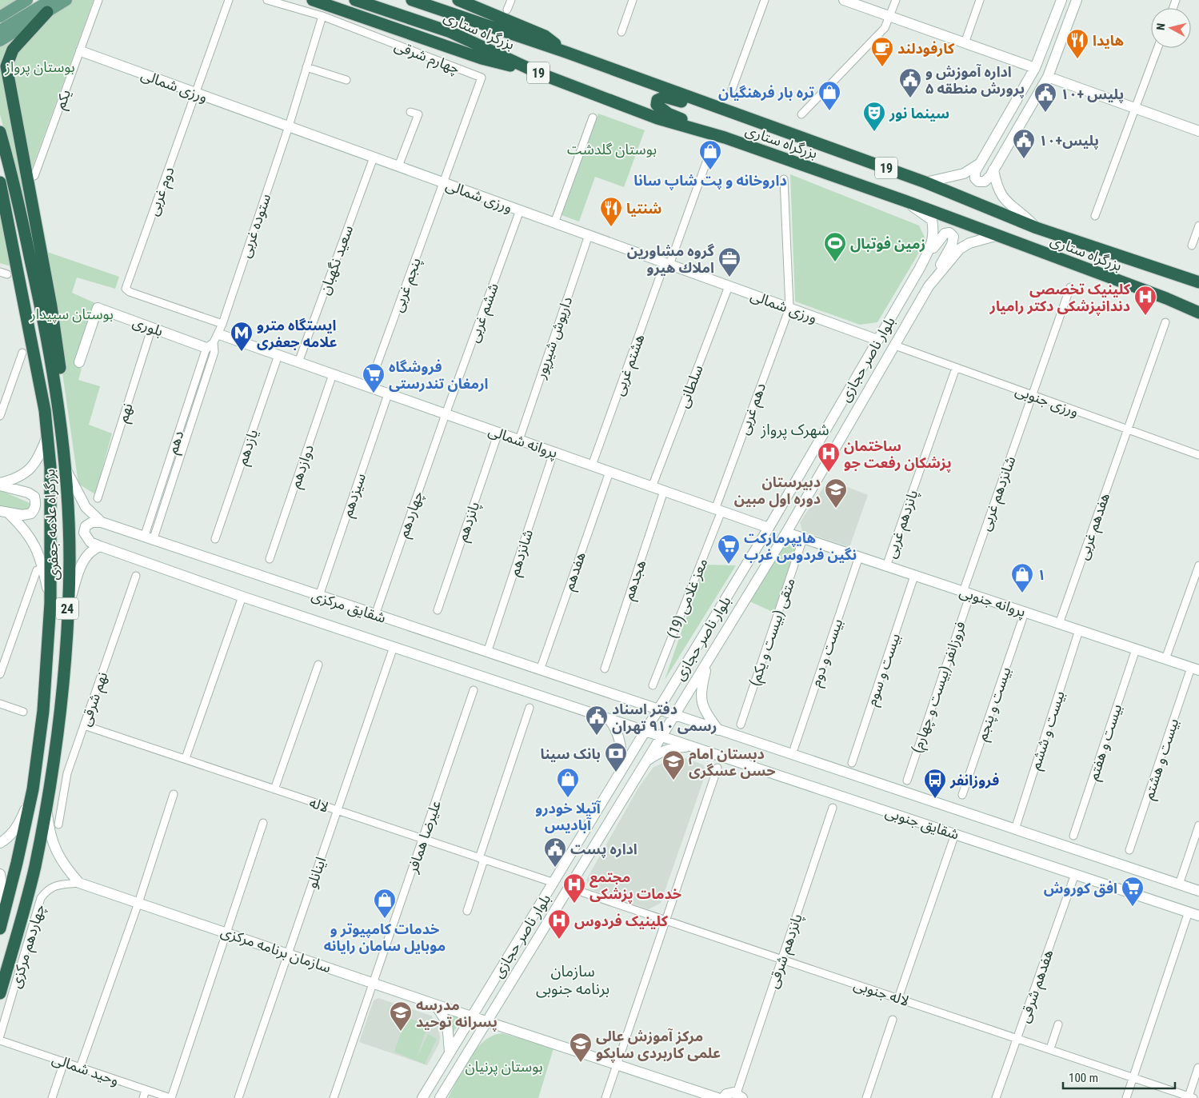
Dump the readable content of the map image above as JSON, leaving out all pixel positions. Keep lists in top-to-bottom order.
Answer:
{
  "streets": {
    "highway": [
      "بزرگراه ستاری",
      "19",
      "بزرگراه علامه جعفری",
      "24"
    ],
    "main road": [
      "ورزی شمالی",
      "بلوری",
      "بلوار ناصر حجازی",
      "پروانه شمالی",
      "پروانه جنوبی",
      "شقایق مرکزی",
      "شقایق جنوبی",
      "سازمان برنامه مرکزی"
    ],
    "street": [
      "چهارم شرقی",
      "یکم",
      "دوم غربی",
      "ستوده غربی",
      "سعید نگهبان",
      "پنجم غربی",
      "ششم غربی",
      "داریوش شیرپور",
      "هشتم غربی",
      "سلطانی",
      "ورزی جنوبی",
      "دهم غربی",
      "نهم",
      "دهم",
      "یازدهم",
      "دوازدهم",
      "شانزدهم غربی",
      "سیزدهم",
      "چهاردهم",
      "پانزدهم",
      "پانزدهم غربی",
      "هفدهم غربی",
      "شانزدهم",
      "هفدهم",
      "هجدهم",
      "معز غلامی (19)",
      "متقی (بیست و یکم)",
      "بیست و دوم",
      "بیست و سوم",
      "فروزانفر (بیست و چهارم)",
      "نهم شرقی",
      "بیست و پنجم",
      "بیست و ششم",
      "بیست و هفتم",
      "بیست و هشتم",
      "لاله",
      "علیرضا همافر",
      "اینانلو",
      "چهاردهم مرکزی",
      "پانزدهم شرقی",
      "هفدهم شرقی",
      "لاله جنوبی",
      "وحید شمالی"
    ]
  },
  "crossings": [
    ["بزرگراه ستاری", "بلوار ناصر حجازی"],
    ["چهارم شرقی", "ورزی شمالی"],
    ["چهارم شرقی", "ستوده غربی"],
    ["چهارم شرقی", "پنجم غربی"],
    ["ورزی شمالی", "یکم"],
    ["ورزی شمالی", "دوم غربی"],
    ["ورزی شمالی", "ستوده غربی"],
    ["ورزی شمالی", "سعید نگهبان"],
    ["ورزی شمالی", "پنجم غربی"],
    ["ورزی شمالی", "ششم غربی"],
    ["ورزی شمالی", "داریوش شیرپور"],
    ["ورزی شمالی", "بلوار ناصر حجازی"],
    ["ورزی شمالی", "هشتم غربی"],
    ["ورزی شمالی", "سلطانی"],
    ["ورزی شمالی", "دهم غربی"],
    ["دوم غربی", "ستوده غربی"],
    ["ستوده غربی", "بلوری"],
    ["ستوده غربی", "دهم"],
    ["سعید نگهبان", "پروانه شمالی"],
    ["پنجم غربی", "پروانه شمالی"],
    ["ششم غربی", "پروانه شمالی"],
    ["ششم غربی", "چهاردهم"],
    ["بلوری", "نهم"],
    ["بلوری", "پروانه شمالی"],
    ["بلوری", "دهم"],
    ["بلوری", "یازدهم"],
    ["داریوش شیرپور", "پروانه شمالی"],
    ["بلوار ناصر حجازی", "ورزی جنوبی"],
    ["بلوار ناصر حجازی", "پروانه شمالی"],
    ["بلوار ناصر حجازی", "پروانه جنوبی"],
    ["بلوار ناصر حجازی", "شقایق مرکزی"],
    ["بلوار ناصر حجازی", "لاله"],
    ["بلوار ناصر حجازی", "شقایق جنوبی"],
    ["بلوار ناصر حجازی", "سازمان برنامه مرکزی"],
    ["بلوار ناصر حجازی", "لاله جنوبی"],
    ["هشتم غربی", "پروانه شمالی"],
    ["سلطانی", "پروانه شمالی"],
    ["ورزی جنوبی", "شانزدهم غربی"],
    ["ورزی جنوبی", "پانزدهم غربی"],
    ["ورزی جنوبی", "هفدهم غربی"],
    ["دهم غربی", "پروانه شمالی"],
    ["دهم غربی", "معز غلامی (19)"],
    ["پروانه شمالی", "یازدهم"],
    ["پروانه شمالی", "دوازدهم"],
    ["پروانه شمالی", "سیزدهم"],
    ["پروانه شمالی", "چهاردهم"],
    ["پروانه شمالی", "پانزدهم"],
    ["پروانه شمالی", "شانزدهم"],
    ["پروانه شمالی", "هفدهم"],
    ["پروانه شمالی", "هجدهم"],
    ["پروانه شمالی", "معز غلامی (19)"],
    ["دهم", "شقایق مرکزی"],
    ["شانزدهم غربی", "پروانه جنوبی"],
    ["شانزدهم غربی", "فروزانفر (بیست و چهارم)"],
    ["سیزدهم", "شقایق مرکزی"],
    ["چهاردهم", "شقایق مرکزی"],
    ["پانزدهم غربی", "پروانه جنوبی"],
    ["بزرگراه علامه جعفری", "شقایق مرکزی"],
    ["هفدهم غربی", "پروانه جنوبی"],
    ["شانزدهم", "شقایق مرکزی"],
    ["هفدهم", "شقایق مرکزی"],
    ["پروانه جنوبی", "متقی (بیست و یکم)"],
    ["پروانه جنوبی", "بیست و دوم"],
    ["پروانه جنوبی", "بیست و سوم"],
    ["پروانه جنوبی", "فروزانفر (بیست و چهارم)"],
    ["پروانه جنوبی", "بیست و پنجم"],
    ["پروانه جنوبی", "بیست و ششم"],
    ["پروانه جنوبی", "بیست و هفتم"],
    ["پروانه جنوبی", "بیست و هشتم"],
    ["شقایق مرکزی", "شقایق جنوبی"],
    ["شقایق مرکزی", "اینانلو"],
    ["نهم شرقی", "لاله"],
    ["بیست و ششم", "شقایق جنوبی"],
    ["لاله", "علیرضا همافر"],
    ["لاله", "اینانلو"],
    ["شقایق جنوبی", "هفدهم شرقی"],
    ["علیرضا همافر", "سازمان برنامه مرکزی"],
    ["اینانلو", "سازمان برنامه مرکزی"],
    ["چهاردهم مرکزی", "سازمان برنامه مرکزی"],
    ["پانزدهم شرقی", "لاله جنوبی"],
    ["هفدهم شرقی", "لاله جنوبی"]
  ],
  "districts": ["شهرک پرواز", "سازمان برنامه جنوبی"],
  "parks": [
    "بوستان پرواز",
    "بوستان گلدشت",
    "بوستان سپیدار",
    "بوستان پرنیان"
  ],
  "places": {
    "restaurant": ["هایدا", "شنتیا"],
    "cafe": ["کارفودلند"],
    "public building": [
      "اداره آموزش و پرورش منطقه ۵",
      "پلیس +۱۰",
      "پلیس+١٠",
      "دفتر اسناد رسمی ۹۱۰ تهران",
      "اداره پست"
    ],
    "shop": [
      "تره بار فرهنگیان",
      "داروخانه و پت شاپ سانا",
      "۱",
      "آتیلا خودرو آبادیس",
      "خدمات کامپیوتر و موبایل سامان رایانه"
    ],
    "theatre": ["سینما نور"],
    "sports": ["زمین فوتبال"],
    "office": ["گروه مشاورين املاك هيرو"],
    "hospital": [
      "کلینیک تخصصی دندانپزشکی دکتر رامیار",
      "ساختمان پزشكان رفعت جو",
      "مجتمع خدمات پزشکی",
      "کلینیک فردوس"
    ],
    "metro station": ["ایستگاه مترو علامه جعفری"],
    "supermarket": ["فروشگاه ارمغان تندرستی", "هایپرمارکت نگین فردوس غرب", "افق کوروش"],
    "school or university": [
      "دبیرستان دوره اول مبین",
      "دبستان امام حسن عسگری",
      "مدرسه پسرانه توحید",
      "مرکز آموزش عالی علمی کاربردی ساپکو"
    ],
    "bank": ["بانک سینا"],
    "bus stop": ["فروزانفر"]
  },
  "scale_bar": "100 m",
  "north": "left"
}
